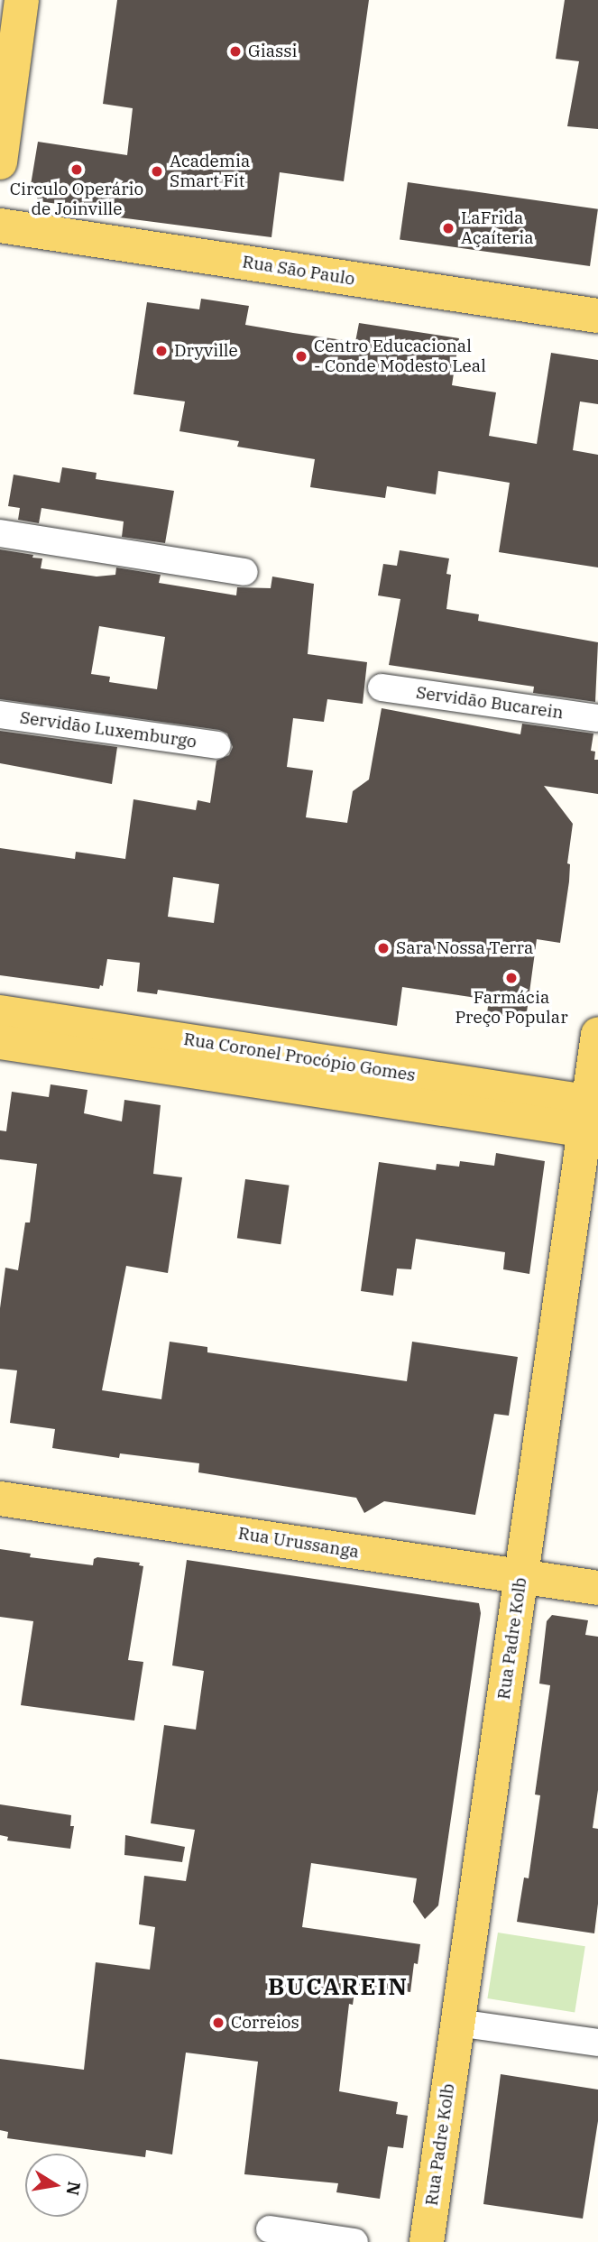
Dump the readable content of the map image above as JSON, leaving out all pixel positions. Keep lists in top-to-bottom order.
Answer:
{
  "streets": {
    "main road": [
      "Rua São Paulo",
      "Rua Coronel Procópio Gomes",
      "Rua Urussanga",
      "Rua Padre Kolb"
    ],
    "street": ["Servidão Bucarein", "Servidão Luxemburgo"]
  },
  "crossings": [
    ["Rua Coronel Procópio Gomes", "Rua Padre Kolb"],
    ["Rua Urussanga", "Rua Padre Kolb"]
  ],
  "districts": ["BUCAREIN"],
  "places": [
    "Giassi",
    "Circulo Operário de Joinville",
    "Academia Smart Fit",
    "LaFrida Açaíteria",
    "Dryville",
    "Centro Educacional - Conde Modesto Leal",
    "Sara Nossa Terra",
    "Farmácia Preço Popular",
    "Correios"
  ],
  "north": "right"
}
